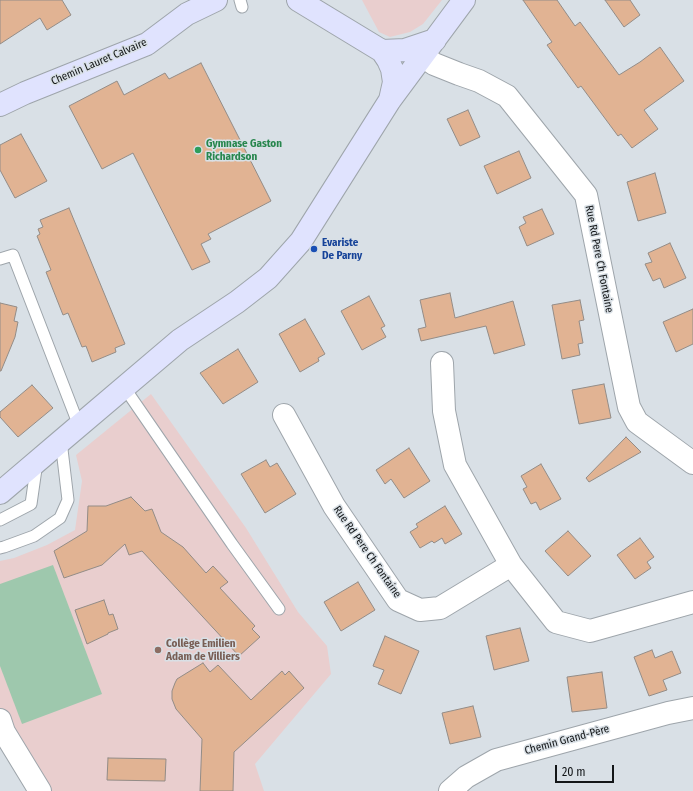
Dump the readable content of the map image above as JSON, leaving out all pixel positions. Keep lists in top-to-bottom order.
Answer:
{
  "streets": {
    "main road": ["Chemin Lauret Calvaire"],
    "street": ["Rue Rd Pere Ch Fontaine", "Chemin Grand-Père"]
  },
  "places": ["Gymnase Gaston Richardson", "Evariste De Parny", "Collège Emilien Adam de Villiers"],
  "scale_bar": "20 m"
}
